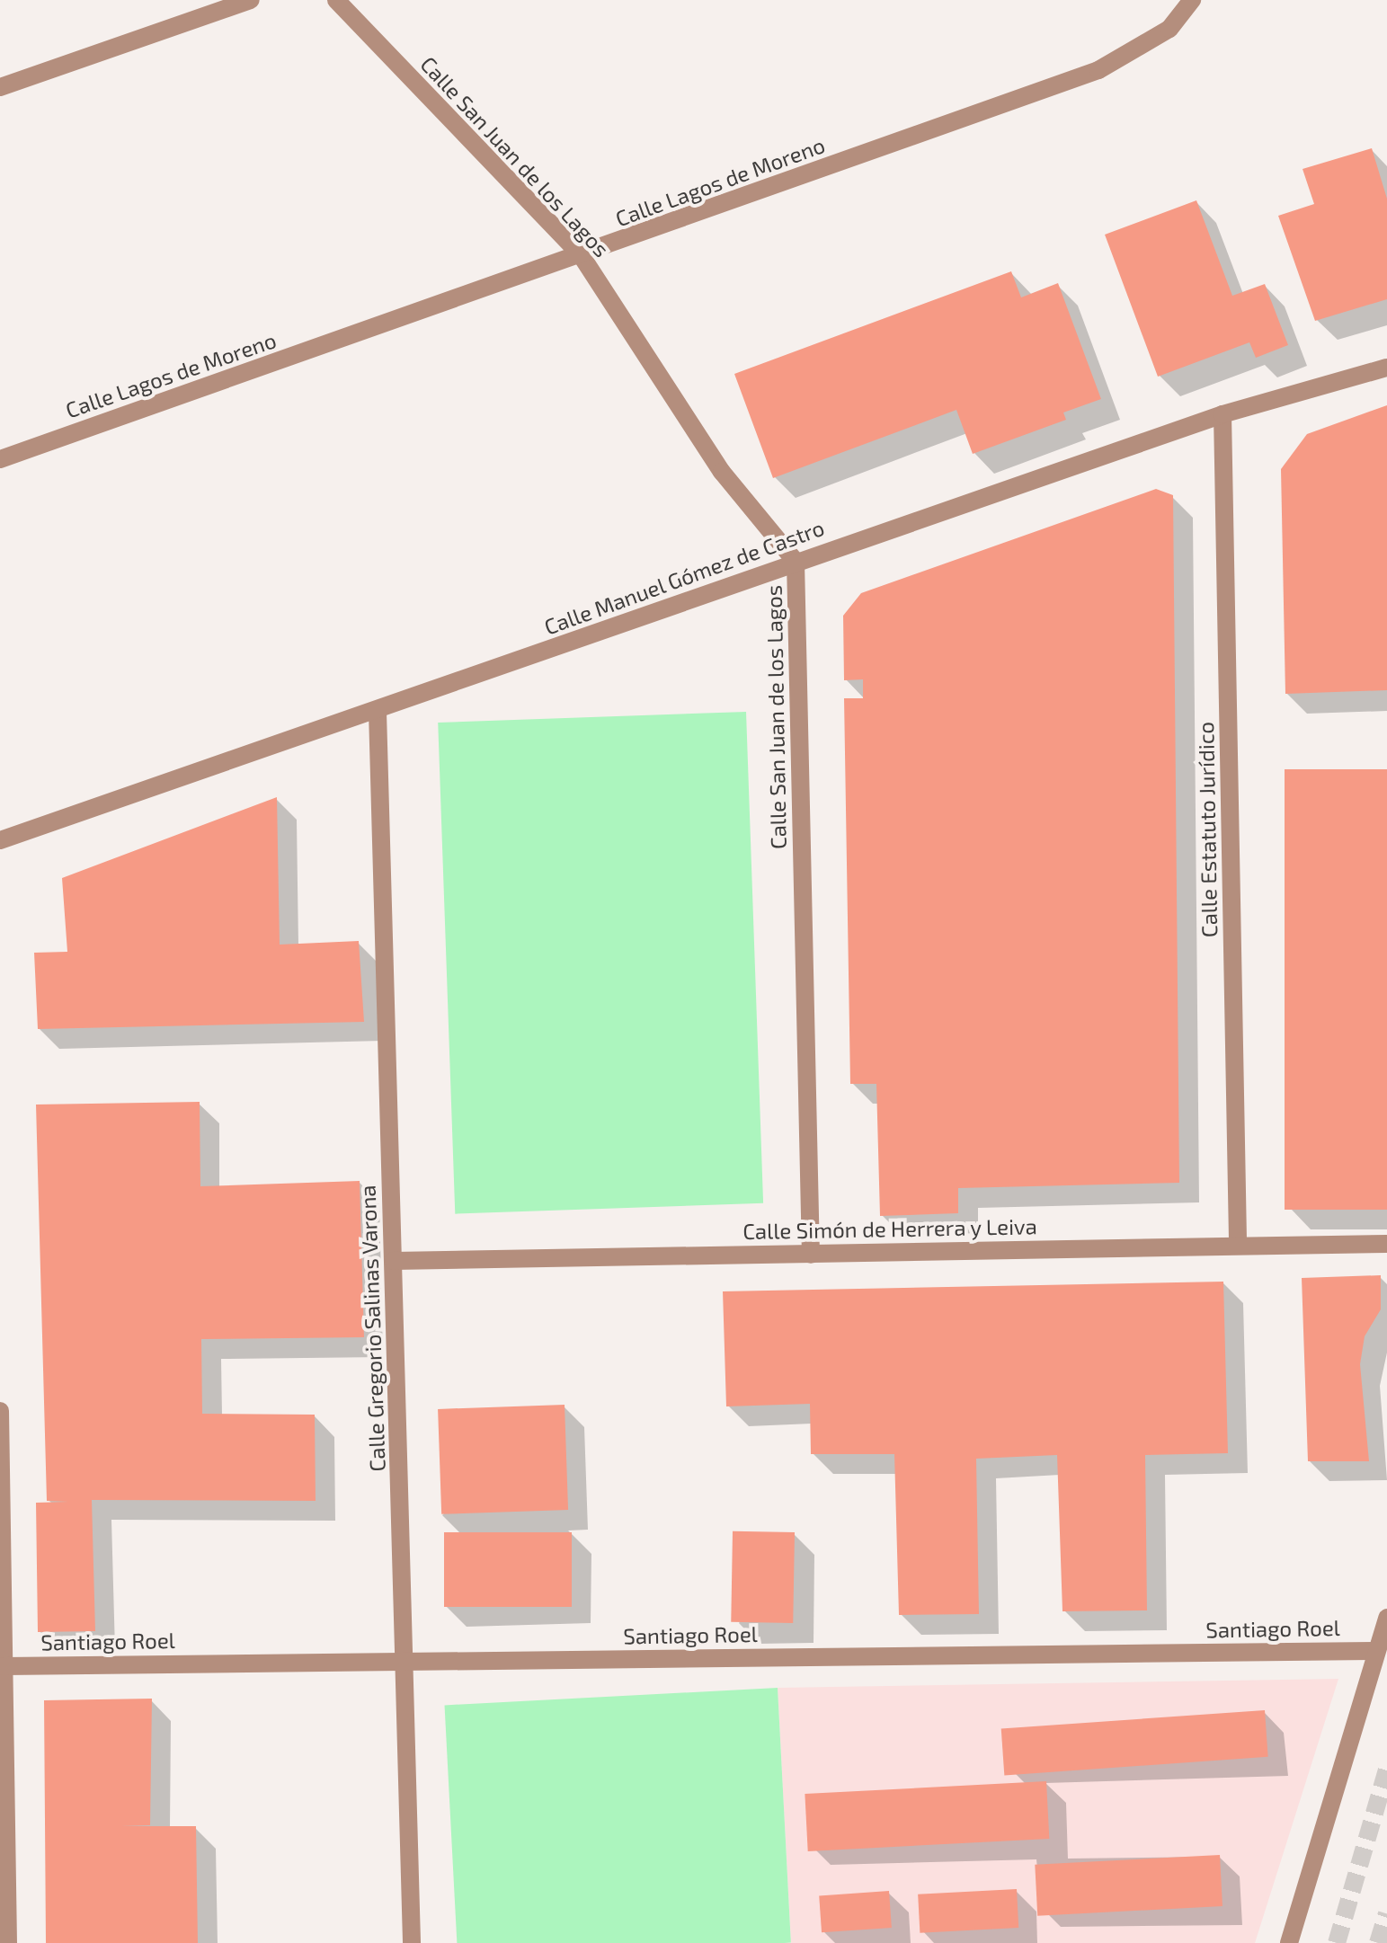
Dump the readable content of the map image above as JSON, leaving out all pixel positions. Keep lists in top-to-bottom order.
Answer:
{
  "streets": {
    "street": [
      "Calle San Juan de los Lagos",
      "Calle Lagos de Moreno",
      "Calle Manuel Gómez de Castro",
      "Calle Estatuto Jurídico",
      "Calle Simón de Herrera y Leiva",
      "Calle Gregorio Salinas Varona",
      "Santiago Roel"
    ]
  },
  "crossings": [
    ["Calle San Juan de los Lagos", "Calle Lagos de Moreno"],
    ["Calle San Juan de los Lagos", "Calle Manuel Gómez de Castro"],
    ["Calle San Juan de los Lagos", "Calle Simón de Herrera y Leiva"],
    ["Calle Manuel Gómez de Castro", "Calle Estatuto Jurídico"],
    ["Calle Manuel Gómez de Castro", "Calle Gregorio Salinas Varona"],
    ["Calle Estatuto Jurídico", "Calle Simón de Herrera y Leiva"],
    ["Calle Simón de Herrera y Leiva", "Calle Gregorio Salinas Varona"],
    ["Calle Gregorio Salinas Varona", "Santiago Roel"]
  ]
}
